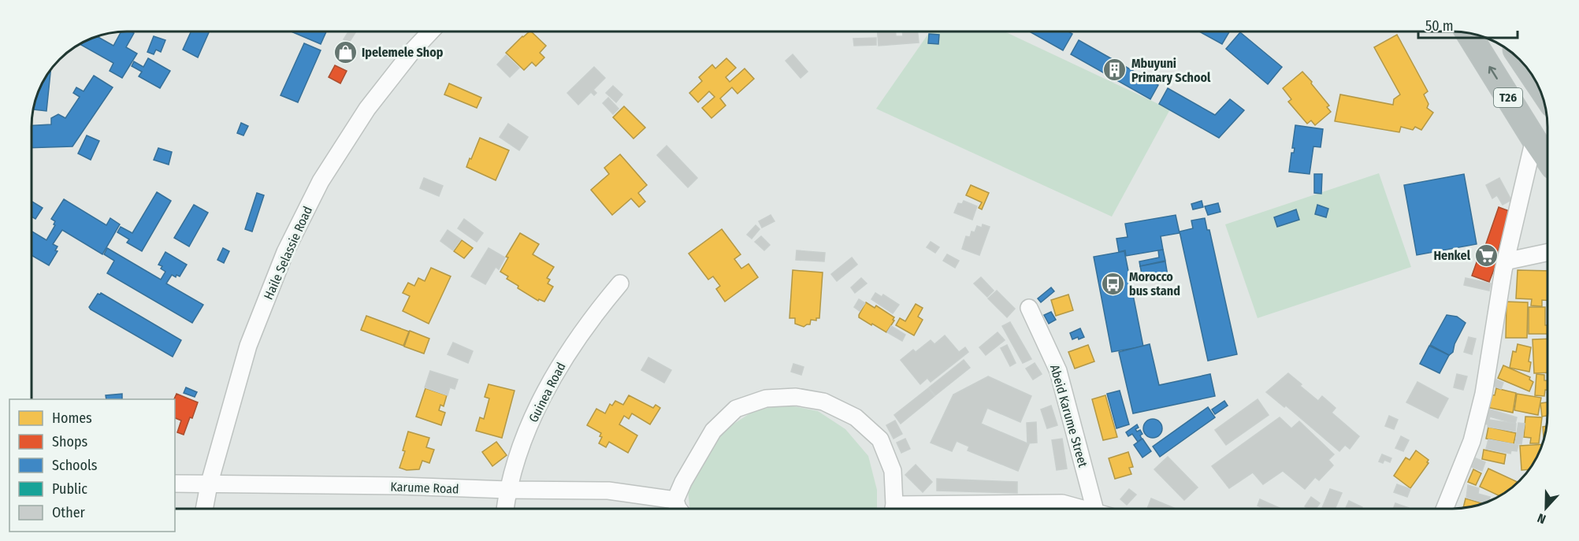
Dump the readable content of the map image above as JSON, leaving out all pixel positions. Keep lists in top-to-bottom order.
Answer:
{
  "streets": {
    "highway": ["T26"],
    "street": [
      "Haile Selassie Road",
      "Guinea Road",
      "Abeid Karume Street",
      "Karume Road"
    ]
  },
  "crossings": [
    ["Haile Selassie Road", "Karume Road"],
    ["Guinea Road", "Karume Road"]
  ],
  "places": {
    "shop": ["Ipelemele Shop"],
    "building": ["Mbuyuni Primary School"],
    "supermarket": ["Henkel"],
    "bus stop": ["Morocco bus stand"]
  },
  "legend": [
    "Homes",
    "Shops",
    "Schools",
    "Public",
    "Other"
  ],
  "scale_bar": "50 m",
  "north": "bottom"
}
